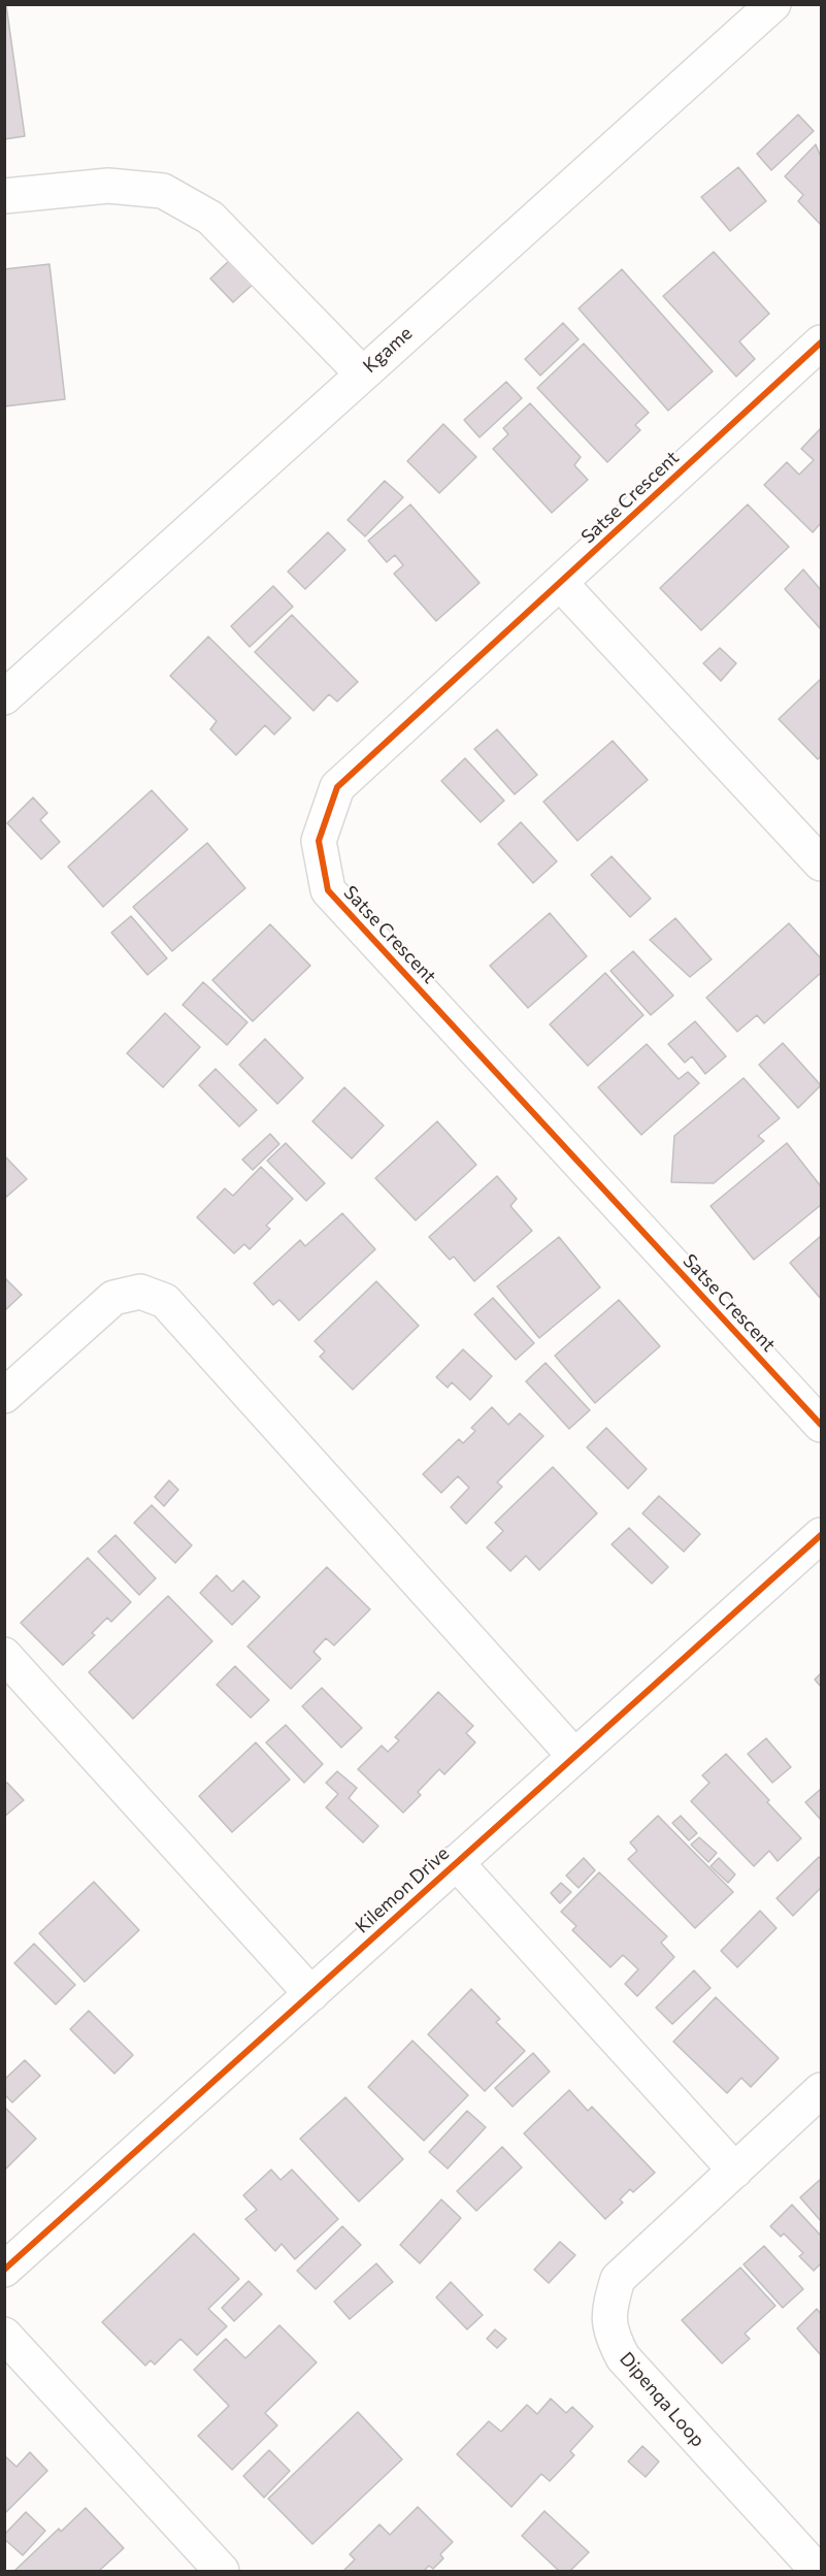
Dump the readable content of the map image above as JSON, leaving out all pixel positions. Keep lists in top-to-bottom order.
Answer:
{
  "streets": {
    "street": [
      "Kgame",
      "Satse Crescent",
      "Kilemon Drive",
      "Dipenqa Loop"
    ]
  }
}
